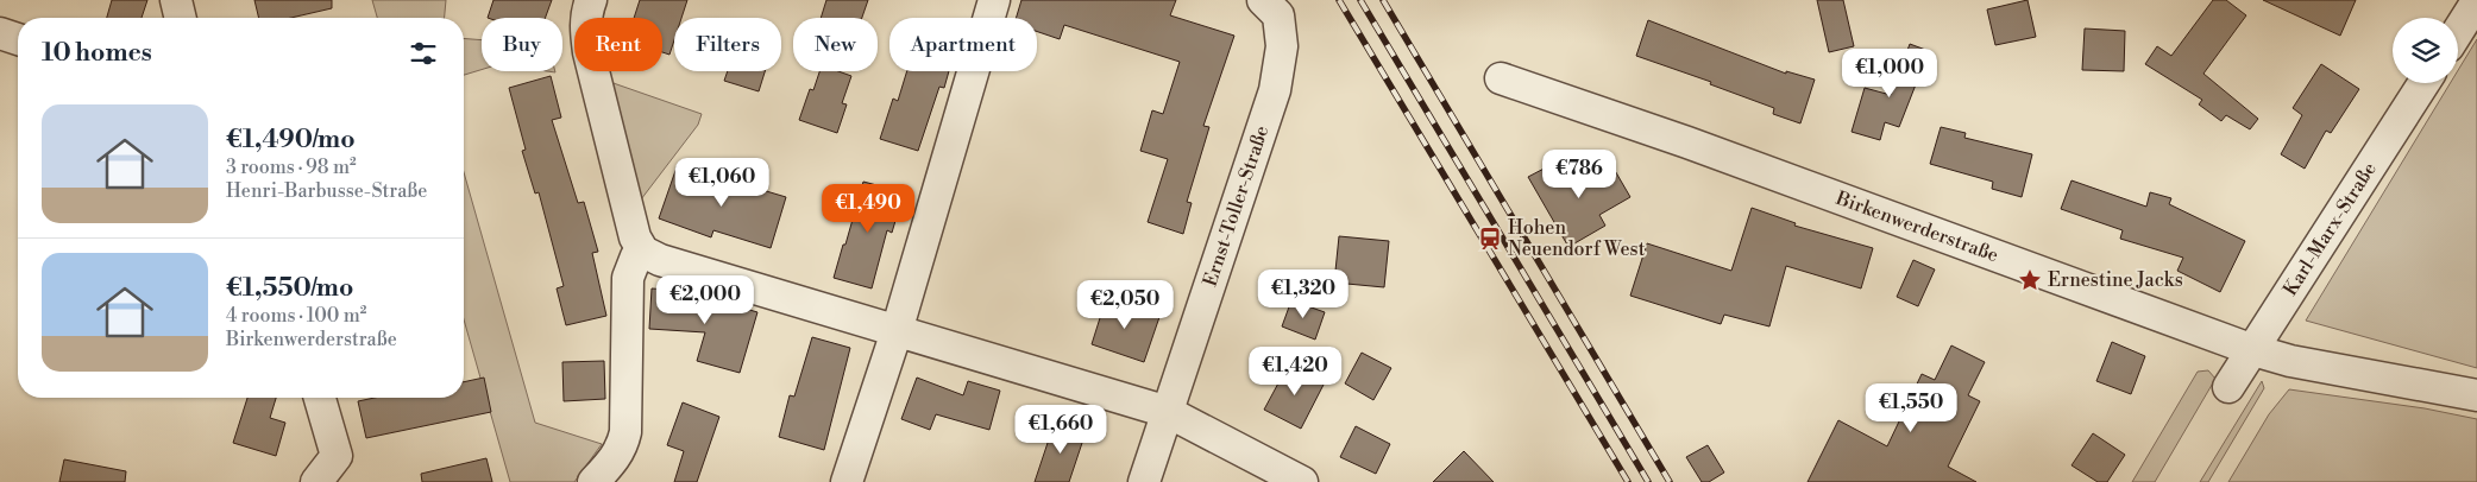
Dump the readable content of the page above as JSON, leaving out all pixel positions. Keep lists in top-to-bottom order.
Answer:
{
  "streets": {
    "street": ["Ernst-Toller-Straße", "Birkenwerderstraße", "Karl-Marx-Straße"]
  },
  "crossings": [
    ["Birkenwerderstraße", "Karl-Marx-Straße"]
  ],
  "places": {
    "station": ["Hohen Neuendorf West"],
    "place": ["Ernestine Jacks"]
  },
  "page": {
    "chip": [
      "Buy",
      "Rent",
      "Filters",
      "New",
      "Apartment"
    ],
    "heading": "10 homes",
    "price": [
      "€1,000",
      "€786",
      "€1,060",
      "€1,490",
      "€1,320",
      "€2,000",
      "€2,050",
      "€1,420",
      "€1,550",
      "€1,660"
    ],
    "list": [
      {
        "name": "€1,490/mo",
        "note": "3 rooms · 98 m² · Henri-Barbusse-Straße"
      },
      {
        "name": "€1,550/mo",
        "note": "4 rooms · 100 m² · Birkenwerderstraße"
      }
    ]
  }
}
